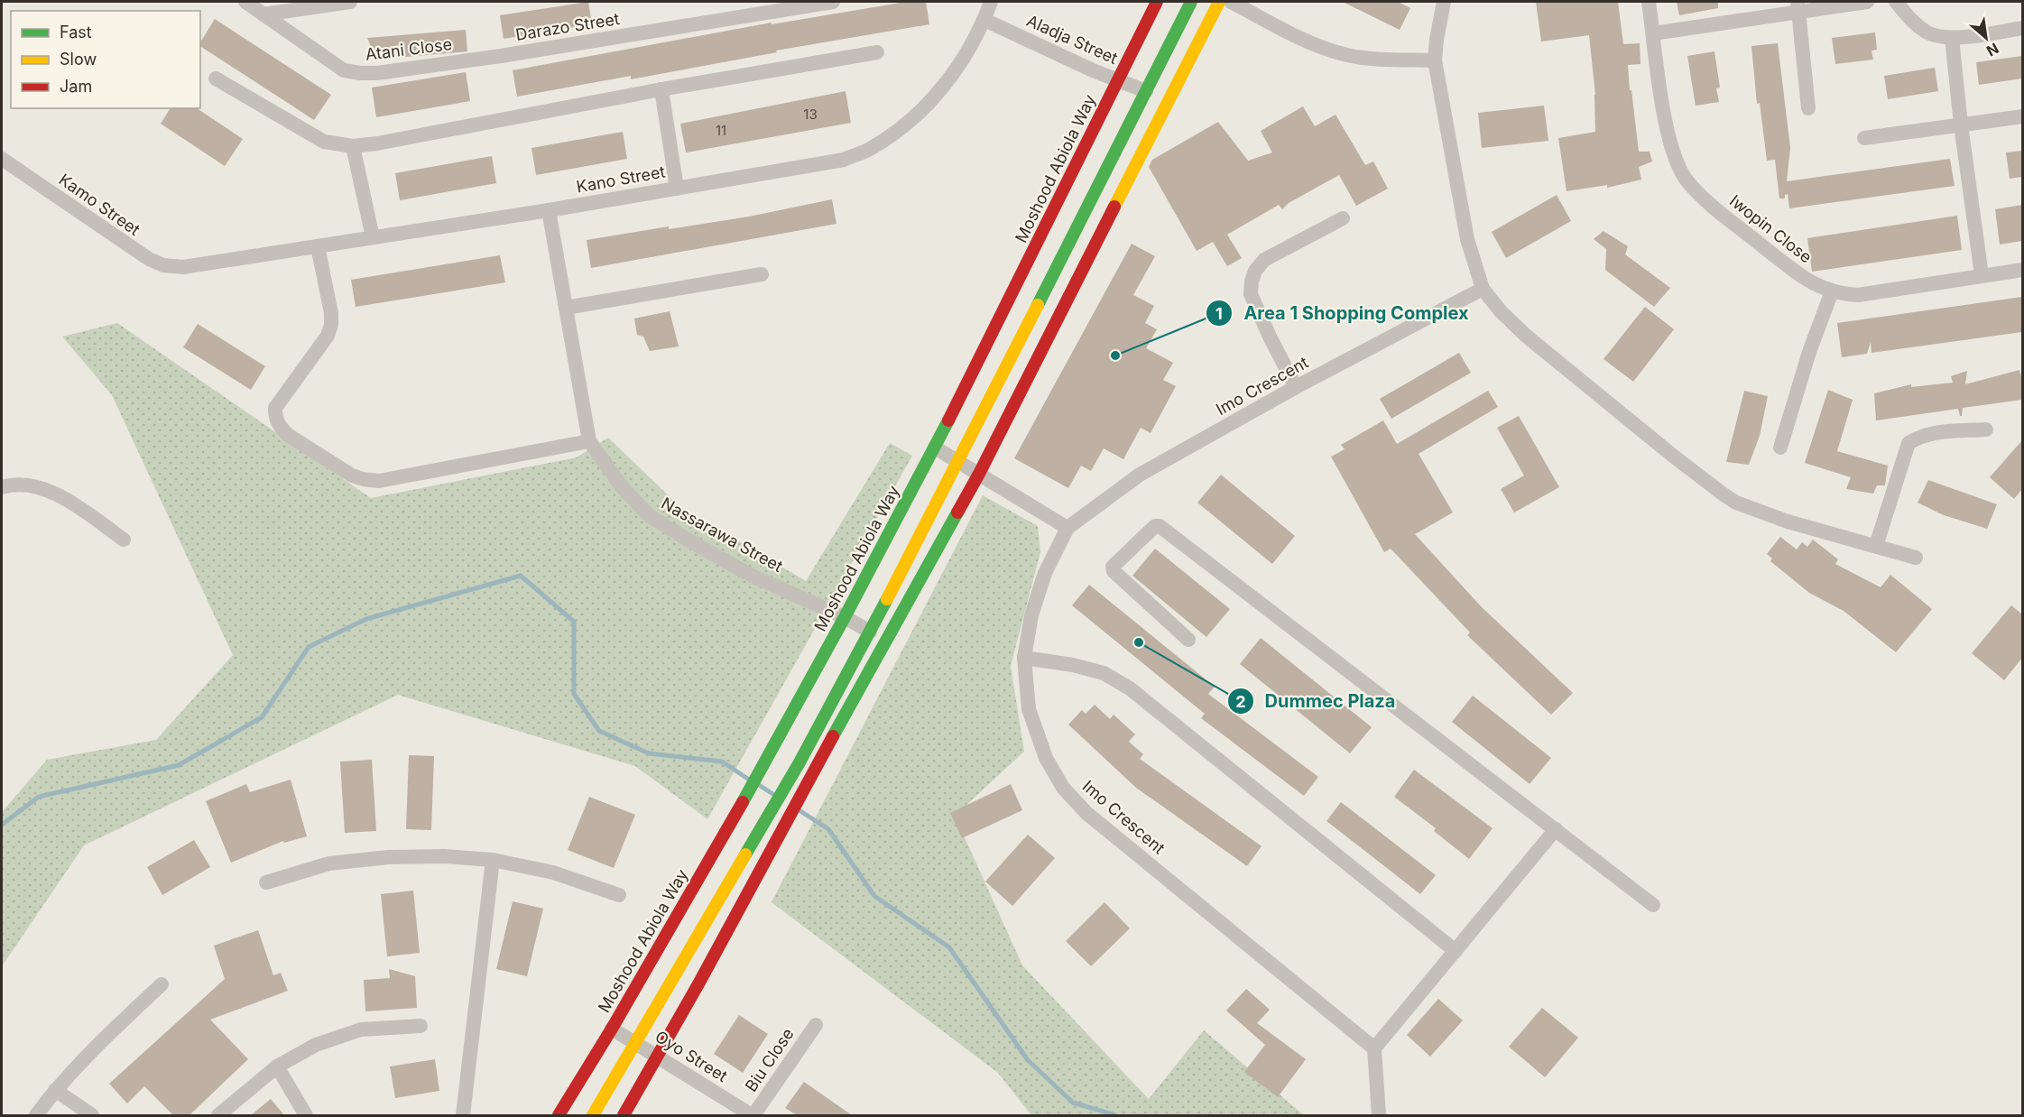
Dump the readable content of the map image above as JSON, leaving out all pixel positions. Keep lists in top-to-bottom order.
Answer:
{
  "streets": {
    "main road": ["Moshood Abiola Way"],
    "street": [
      "Darazo Street",
      "Aladja Street",
      "Atani Close",
      "Kano Street",
      "Kamo Street",
      "Iwopin Close",
      "Imo Crescent",
      "Nassarawa Street",
      "Oyo Street",
      "Biu Close"
    ]
  },
  "crossings": [
    ["Darazo Street", "Atani Close"],
    ["Aladja Street", "Moshood Abiola Way"],
    ["Aladja Street", "Kano Street"],
    ["Moshood Abiola Way", "Nassarawa Street"],
    ["Moshood Abiola Way", "Oyo Street"],
    ["Kano Street", "Kamo Street"],
    ["Kano Street", "Nassarawa Street"],
    ["Oyo Street", "Biu Close"]
  ],
  "places": ["Area 1 Shopping Complex", "Dummec Plaza"],
  "house_numbers": ["13", "11"],
  "legend": ["Fast", "Slow", "Jam"],
  "north": "bottom right"
}
